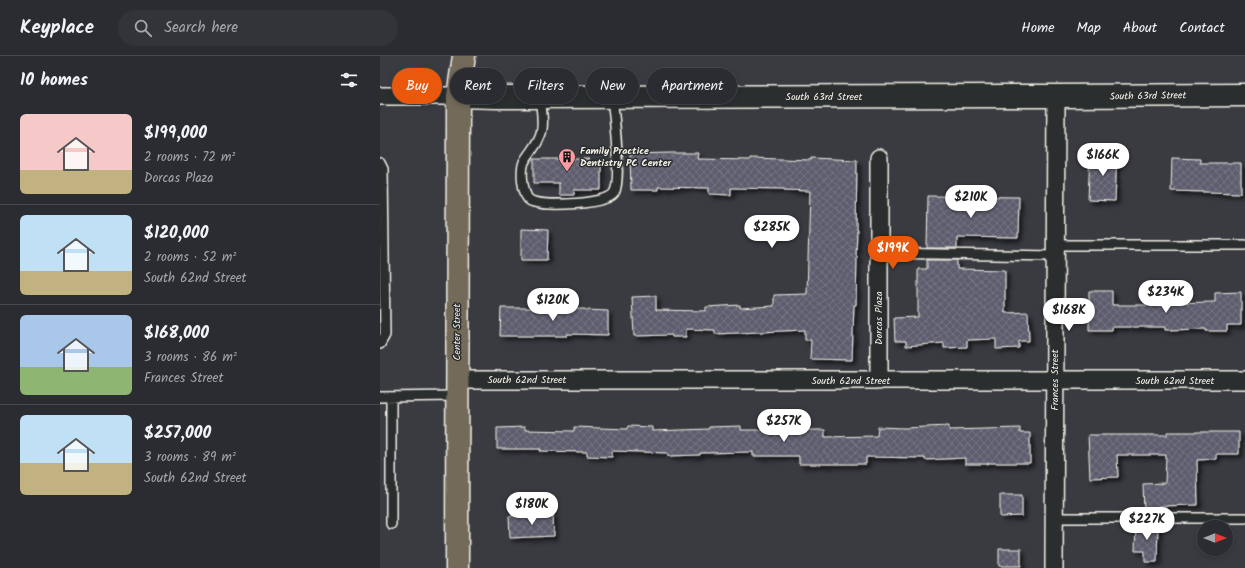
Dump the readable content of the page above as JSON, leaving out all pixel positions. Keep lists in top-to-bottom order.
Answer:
{
  "streets": {
    "main road": ["Center Street"],
    "street": [
      "South 63rd Street",
      "Dorcas Plaza",
      "South 62nd Street",
      "Frances Street"
    ]
  },
  "crossings": [
    ["South 63rd Street", "Frances Street"],
    ["Dorcas Plaza", "South 62nd Street"],
    ["Center Street", "South 62nd Street"],
    ["South 62nd Street", "Frances Street"]
  ],
  "places": {
    "building": ["Family Practice Dentistry PC Center"]
  },
  "north": "right",
  "page": {
    "header": "Keyplace",
    "search": "Search here",
    "nav": [
      "Home",
      "Map",
      "About",
      "Contact"
    ],
    "heading": "10 homes",
    "chip": [
      "Buy",
      "Rent",
      "Filters",
      "New",
      "Apartment"
    ],
    "list": [
      {
        "name": "$199,000",
        "note": "2 rooms · 72 m² · Dorcas Plaza"
      },
      {
        "name": "$120,000",
        "note": "2 rooms · 52 m² · South 62nd Street"
      },
      {
        "name": "$168,000",
        "note": "3 rooms · 86 m² · Frances Street"
      },
      {
        "name": "$257,000",
        "note": "3 rooms · 89 m² · South 62nd Street"
      }
    ],
    "price": [
      "$166K",
      "$210K",
      "$285K",
      "$199K",
      "$234K",
      "$120K",
      "$168K",
      "$257K",
      "$180K",
      "$227K"
    ]
  }
}
